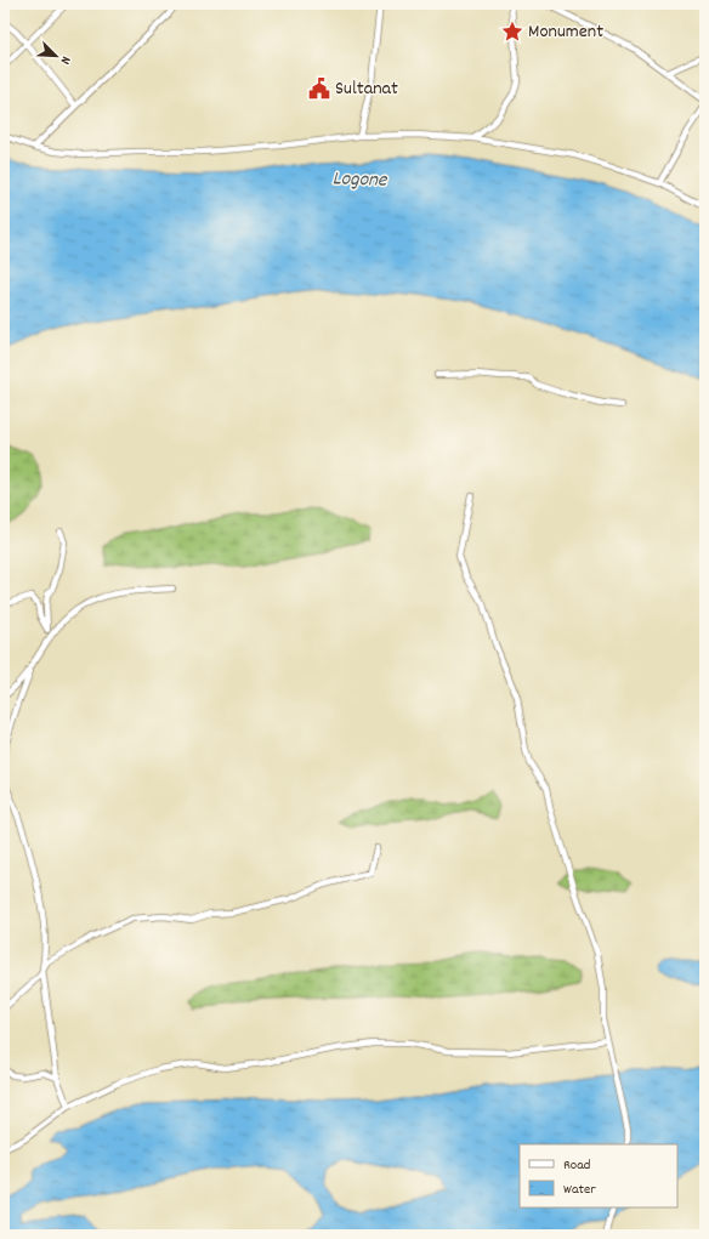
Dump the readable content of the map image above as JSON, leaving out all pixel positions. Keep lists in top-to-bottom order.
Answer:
{
  "water": ["Logone"],
  "places": {
    "place": ["Monument"],
    "public building": ["Sultanat"]
  },
  "legend": ["Road", "Water"],
  "north": "bottom right"
}
